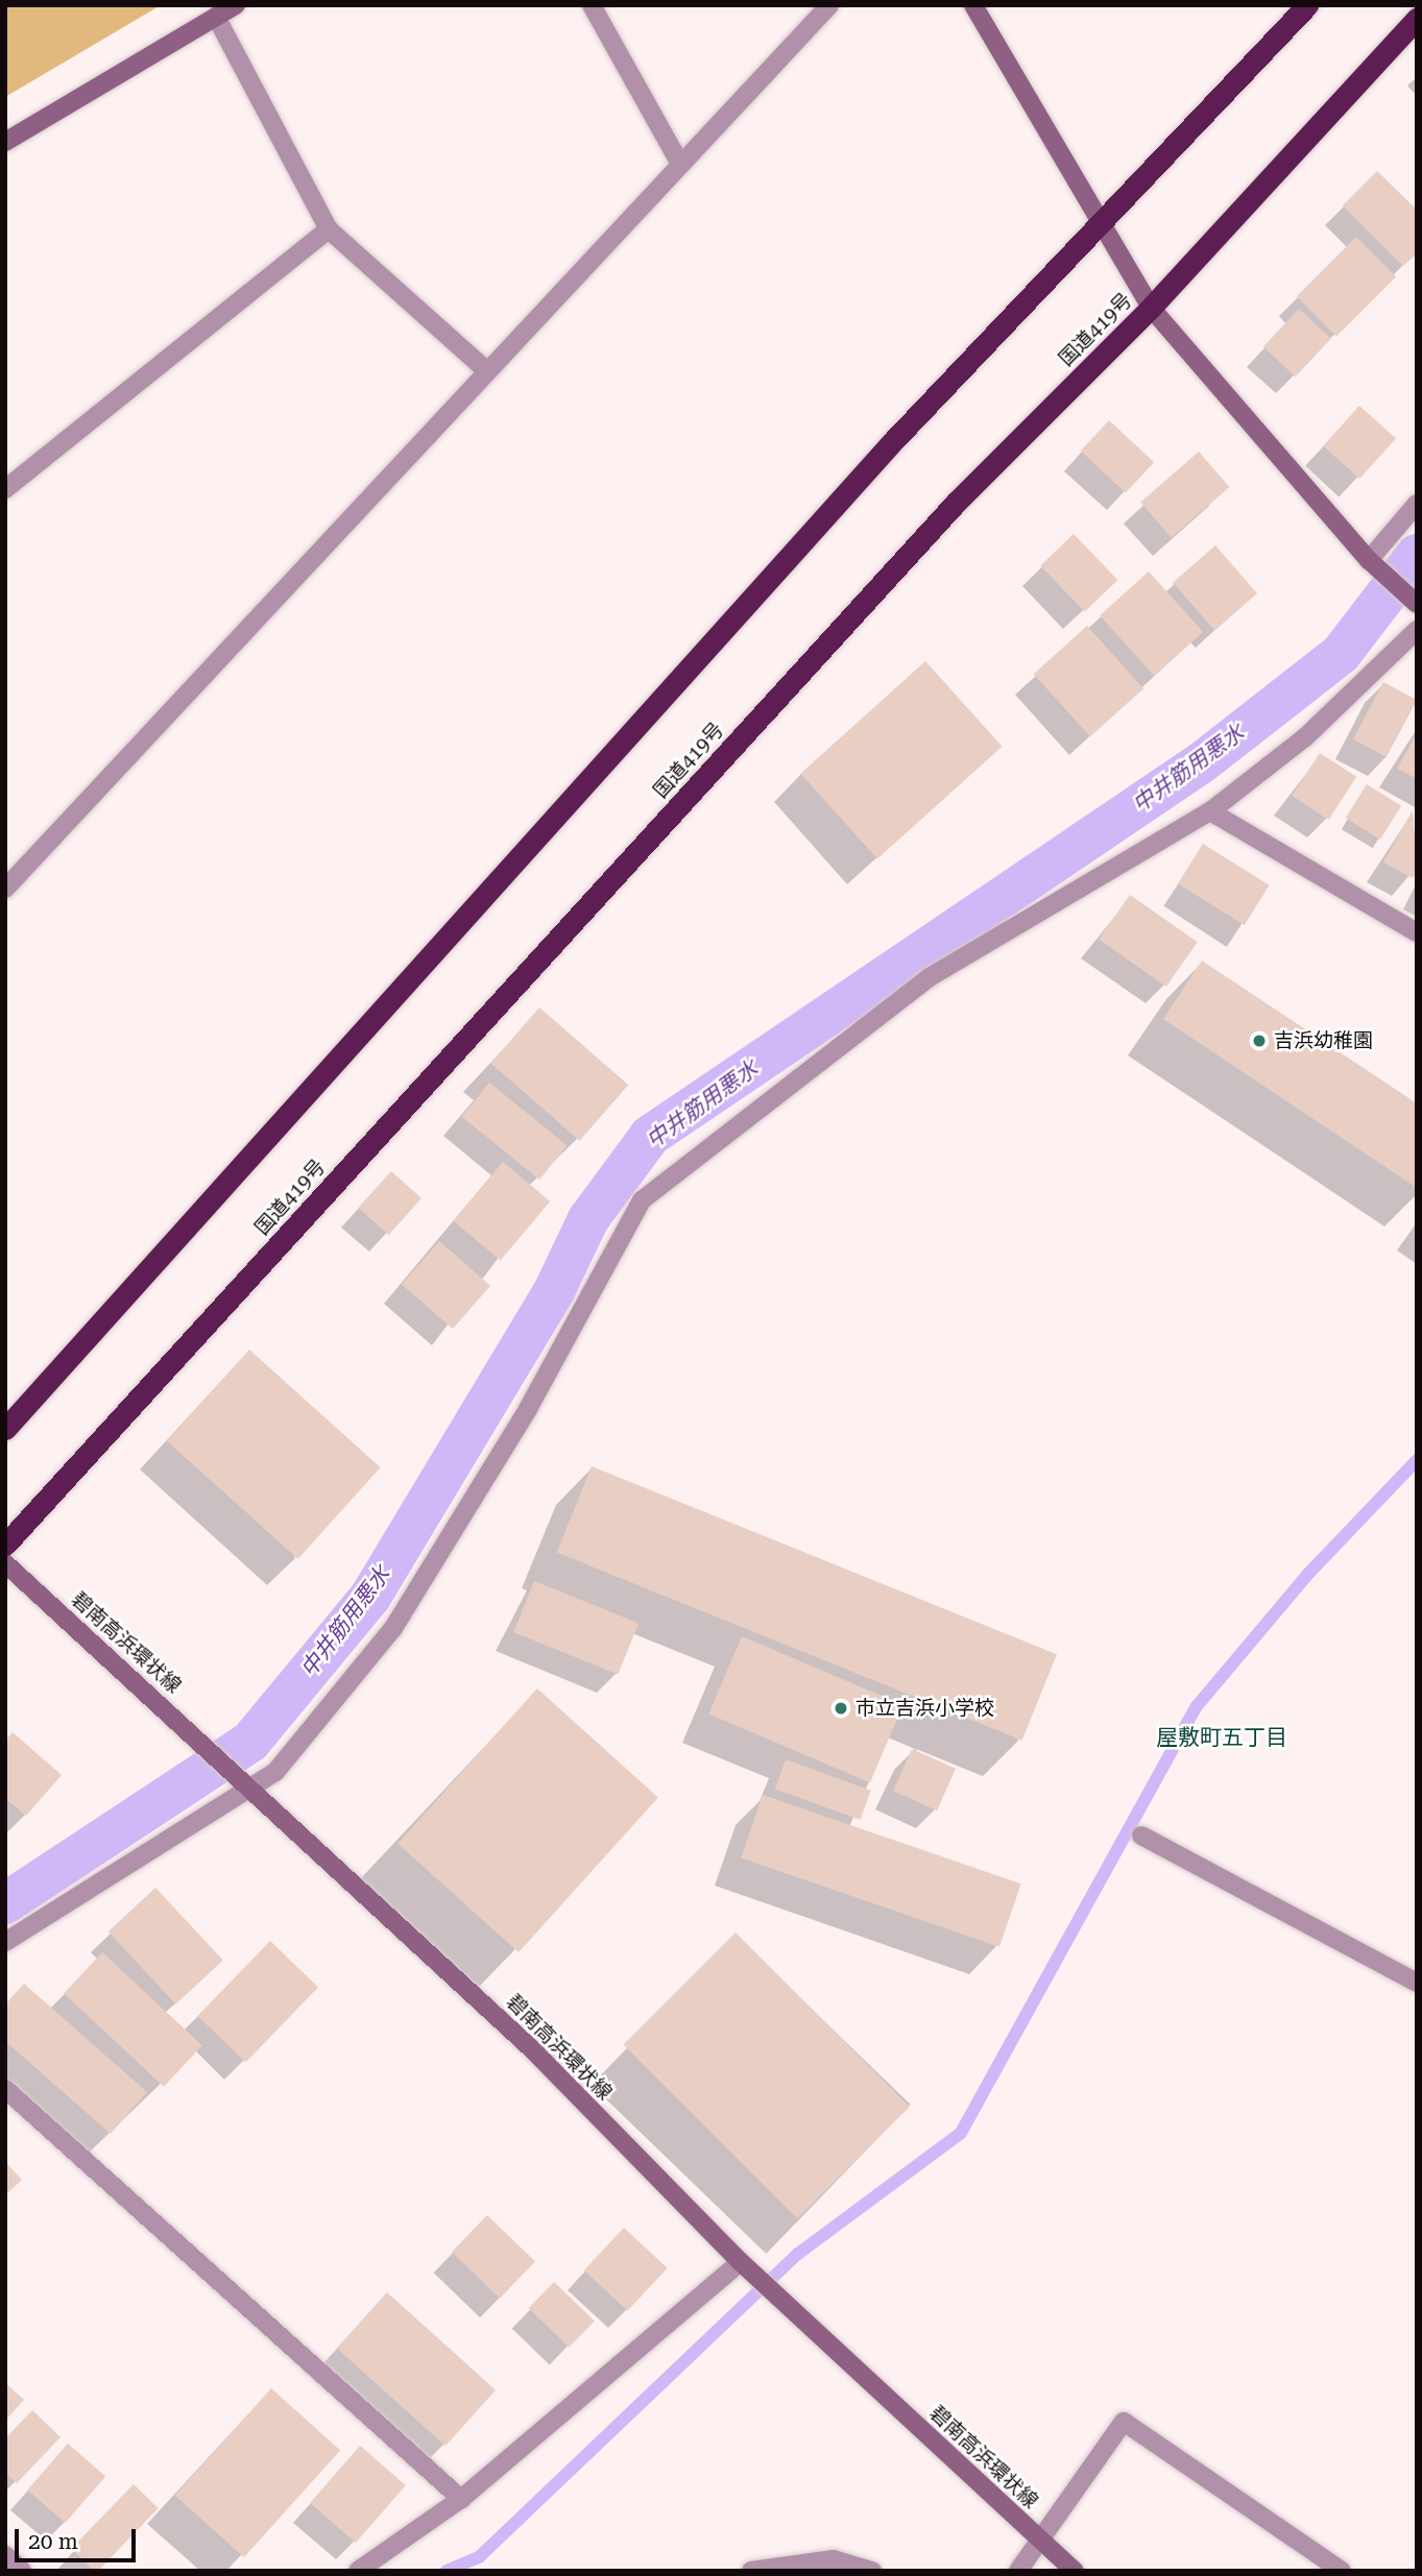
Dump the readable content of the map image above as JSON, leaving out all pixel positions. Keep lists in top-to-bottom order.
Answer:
{
  "streets": {
    "highway": ["国道419号"],
    "main road": ["碧南高浜環状線"]
  },
  "districts": ["屋敷町五丁目"],
  "water": ["中井筋用悪水"],
  "places": ["吉浜幼稚園", "市立吉浜小学校"],
  "scale_bar": "20 m"
}
